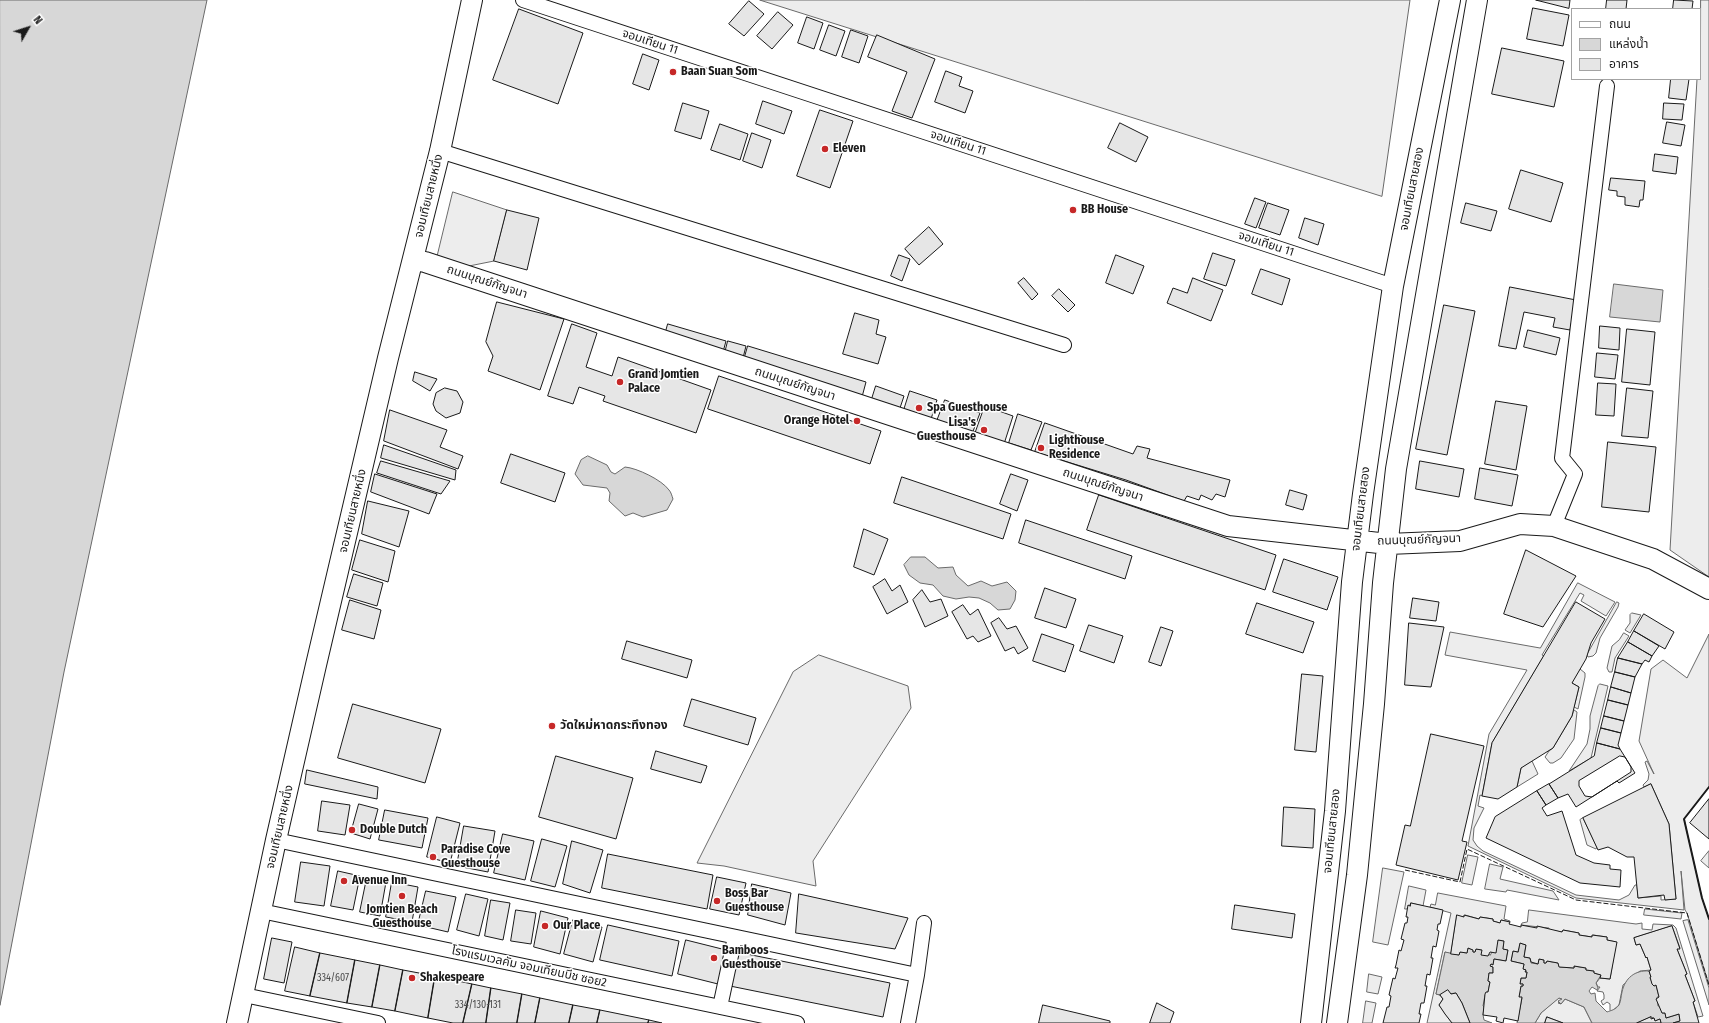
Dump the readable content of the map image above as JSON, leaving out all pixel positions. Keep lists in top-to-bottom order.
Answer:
{
  "streets": {
    "street": [
      "จอมเทียน 11",
      "จอมเทียนสายสอง",
      "จอมเทียนสายหนึ่ง",
      "ถนนบุณย์กัญจนา",
      "โรงแรมเวลคัม จอมเทียนบีช ซอย2"
    ]
  },
  "crossings": [
    ["จอมเทียน 11", "จอมเทียนสายสอง"],
    ["จอมเทียนสายสอง", "ถนนบุณย์กัญจนา"],
    ["จอมเทียนสายหนึ่ง", "ถนนบุณย์กัญจนา"],
    ["จอมเทียนสายหนึ่ง", "โรงแรมเวลคัม จอมเทียนบีช ซอย2"]
  ],
  "places": [
    "Baan Suan Som",
    "Eleven",
    "BB House",
    "Grand Jomtien Palace",
    "Spa Guesthouse",
    "Orange Hotel",
    "Lisa's Guesthouse",
    "Lighthouse Residence",
    "วัดใหม่หาดกระทึงทอง",
    "Double Dutch",
    "Paradise Cove Guesthouse",
    "Avenue Inn",
    "Jomtien Beach Guesthouse",
    "Boss Bar Guesthouse",
    "Our Place",
    "Bamboos Guesthouse",
    "Shakespeare"
  ],
  "house_numbers": ["334/607", "334/130-131"],
  "legend": ["ถนน", "แหล่งน้ำ", "อาคาร"],
  "north": "top right"
}
